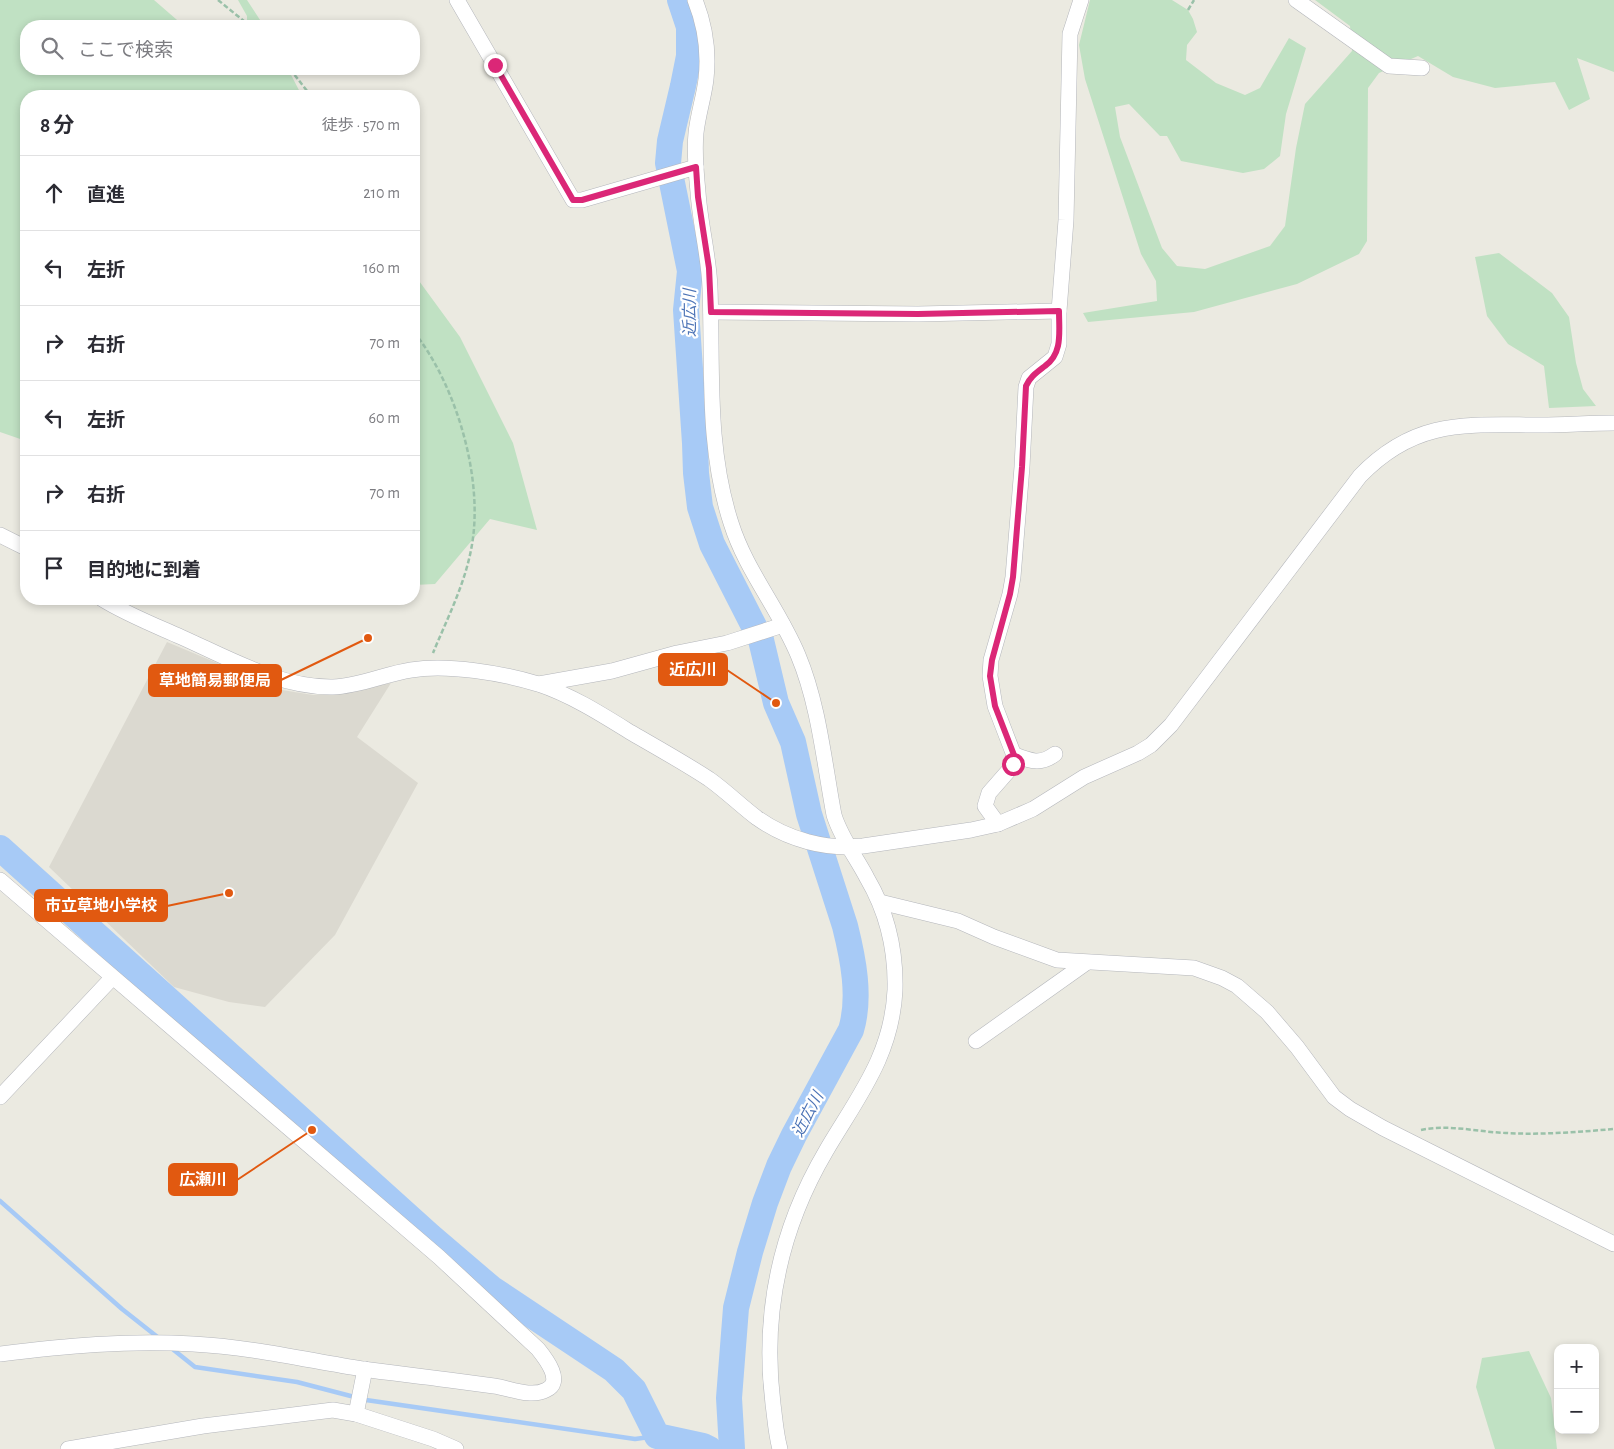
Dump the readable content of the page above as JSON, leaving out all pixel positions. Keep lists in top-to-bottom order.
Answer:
{
  "water": ["近広川"],
  "places": [
    "草地簡易郵便局",
    "近広川",
    "市立草地小学校",
    "広瀬川"
  ],
  "page": {
    "search": "ここで検索",
    "heading": ["8 分", "徒歩 · 570 m"],
    "list": [
      ["直進", "210 m"],
      ["左折", "160 m"],
      ["右折", "70 m"],
      ["左折", "60 m"],
      ["右折", "70 m"],
      "目的地に到着"
    ],
    "map_buttons": ["+", "−"]
  }
}
